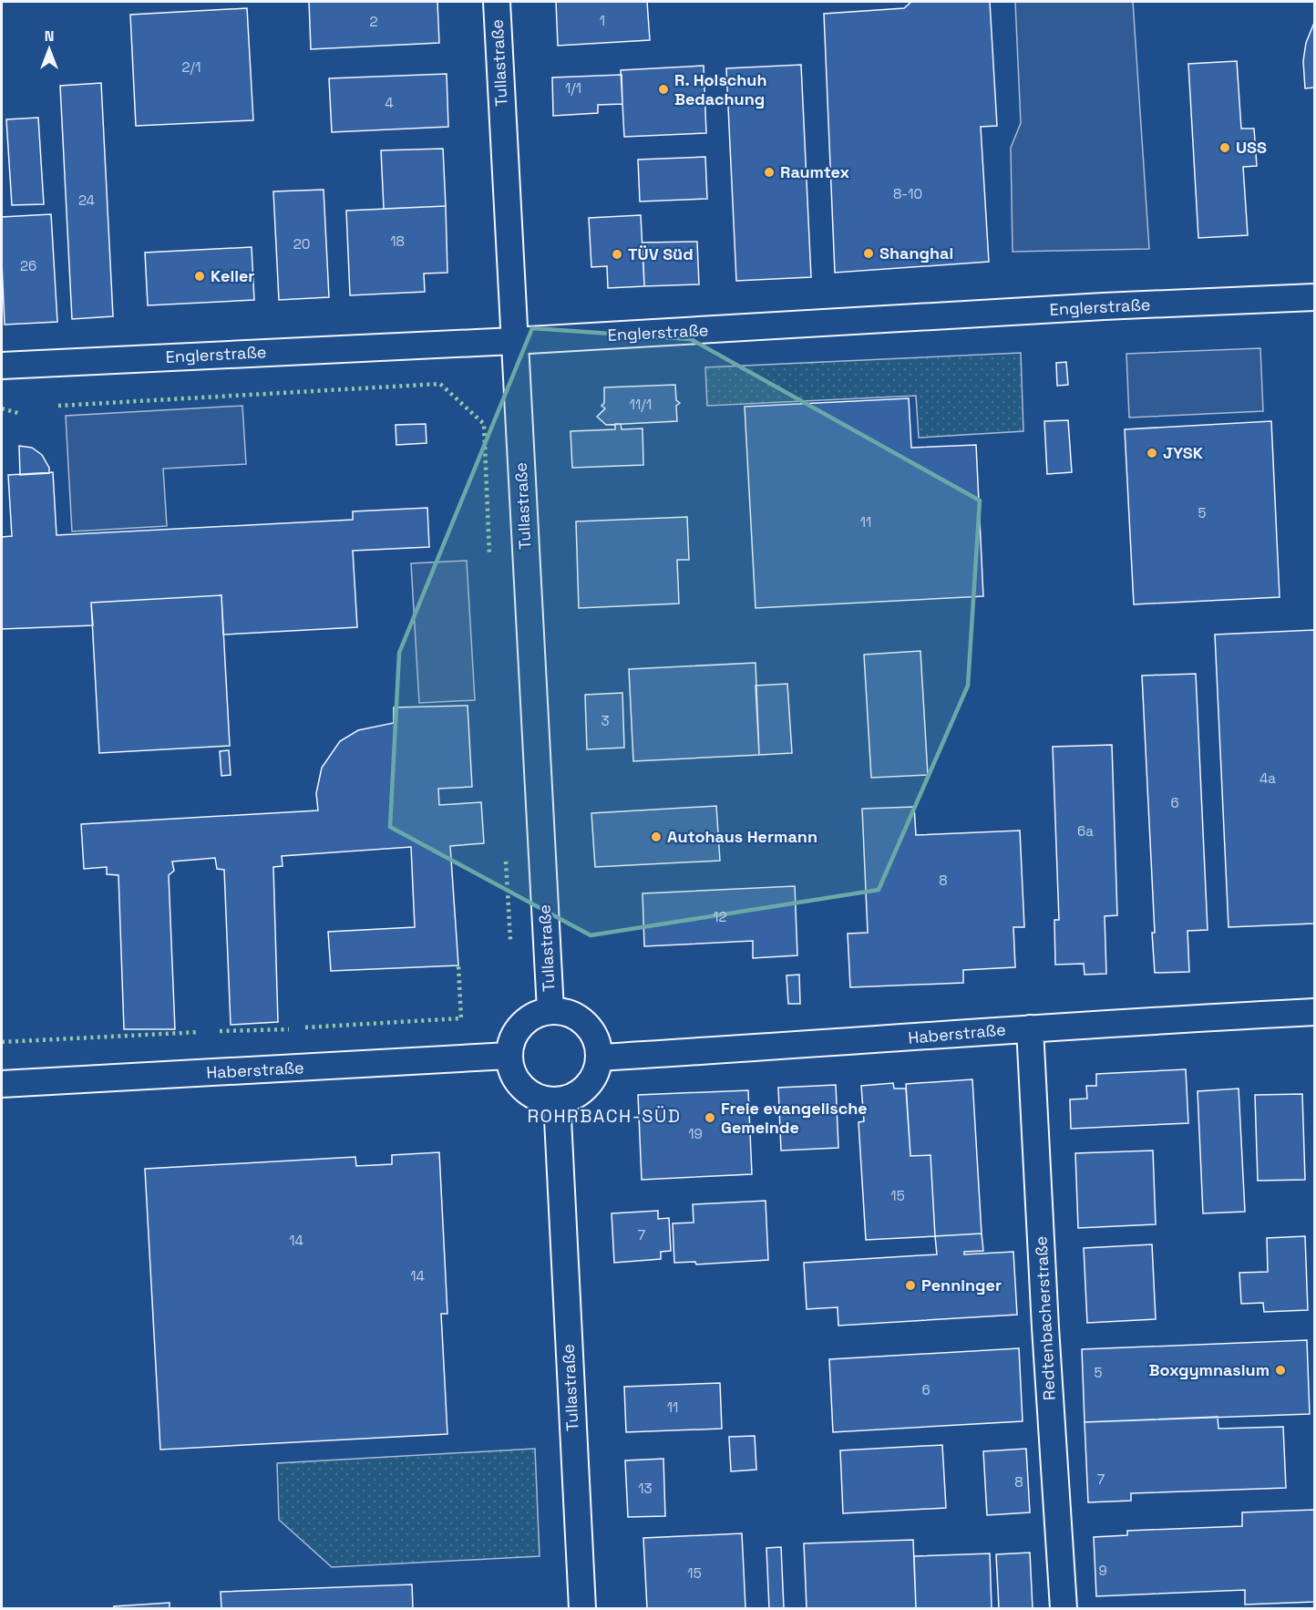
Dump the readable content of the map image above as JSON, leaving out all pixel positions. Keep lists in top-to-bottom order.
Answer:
{
  "streets": {
    "street": [
      "Tullastraße",
      "Englerstraße",
      "Haberstraße",
      "Redtenbacherstraße"
    ]
  },
  "crossings": [
    ["Tullastraße", "Englerstraße"],
    ["Tullastraße", "Haberstraße"],
    ["Haberstraße", "Redtenbacherstraße"]
  ],
  "districts": ["ROHRBACH-SÜD"],
  "places": [
    "R. Holschuh Bedachung",
    "USS",
    "Raumtex",
    "Shanghai",
    "TÜV Süd",
    "Keller",
    "JYSK",
    "Autohaus Hermann",
    "Freie evangelische Gemeinde",
    "Penninger",
    "Boxgymnasium"
  ],
  "house_numbers": [
    "1",
    "2",
    "2/1",
    "1/1",
    "4",
    "8-10",
    "24",
    "18",
    "20",
    "26",
    "11/1",
    "5",
    "11",
    "3",
    "4a",
    "6",
    "6a",
    "8",
    "12",
    "19",
    "15",
    "7",
    "14",
    "14",
    "5",
    "6",
    "11",
    "7",
    "8",
    "13",
    "9",
    "15"
  ],
  "north": "top"
}
